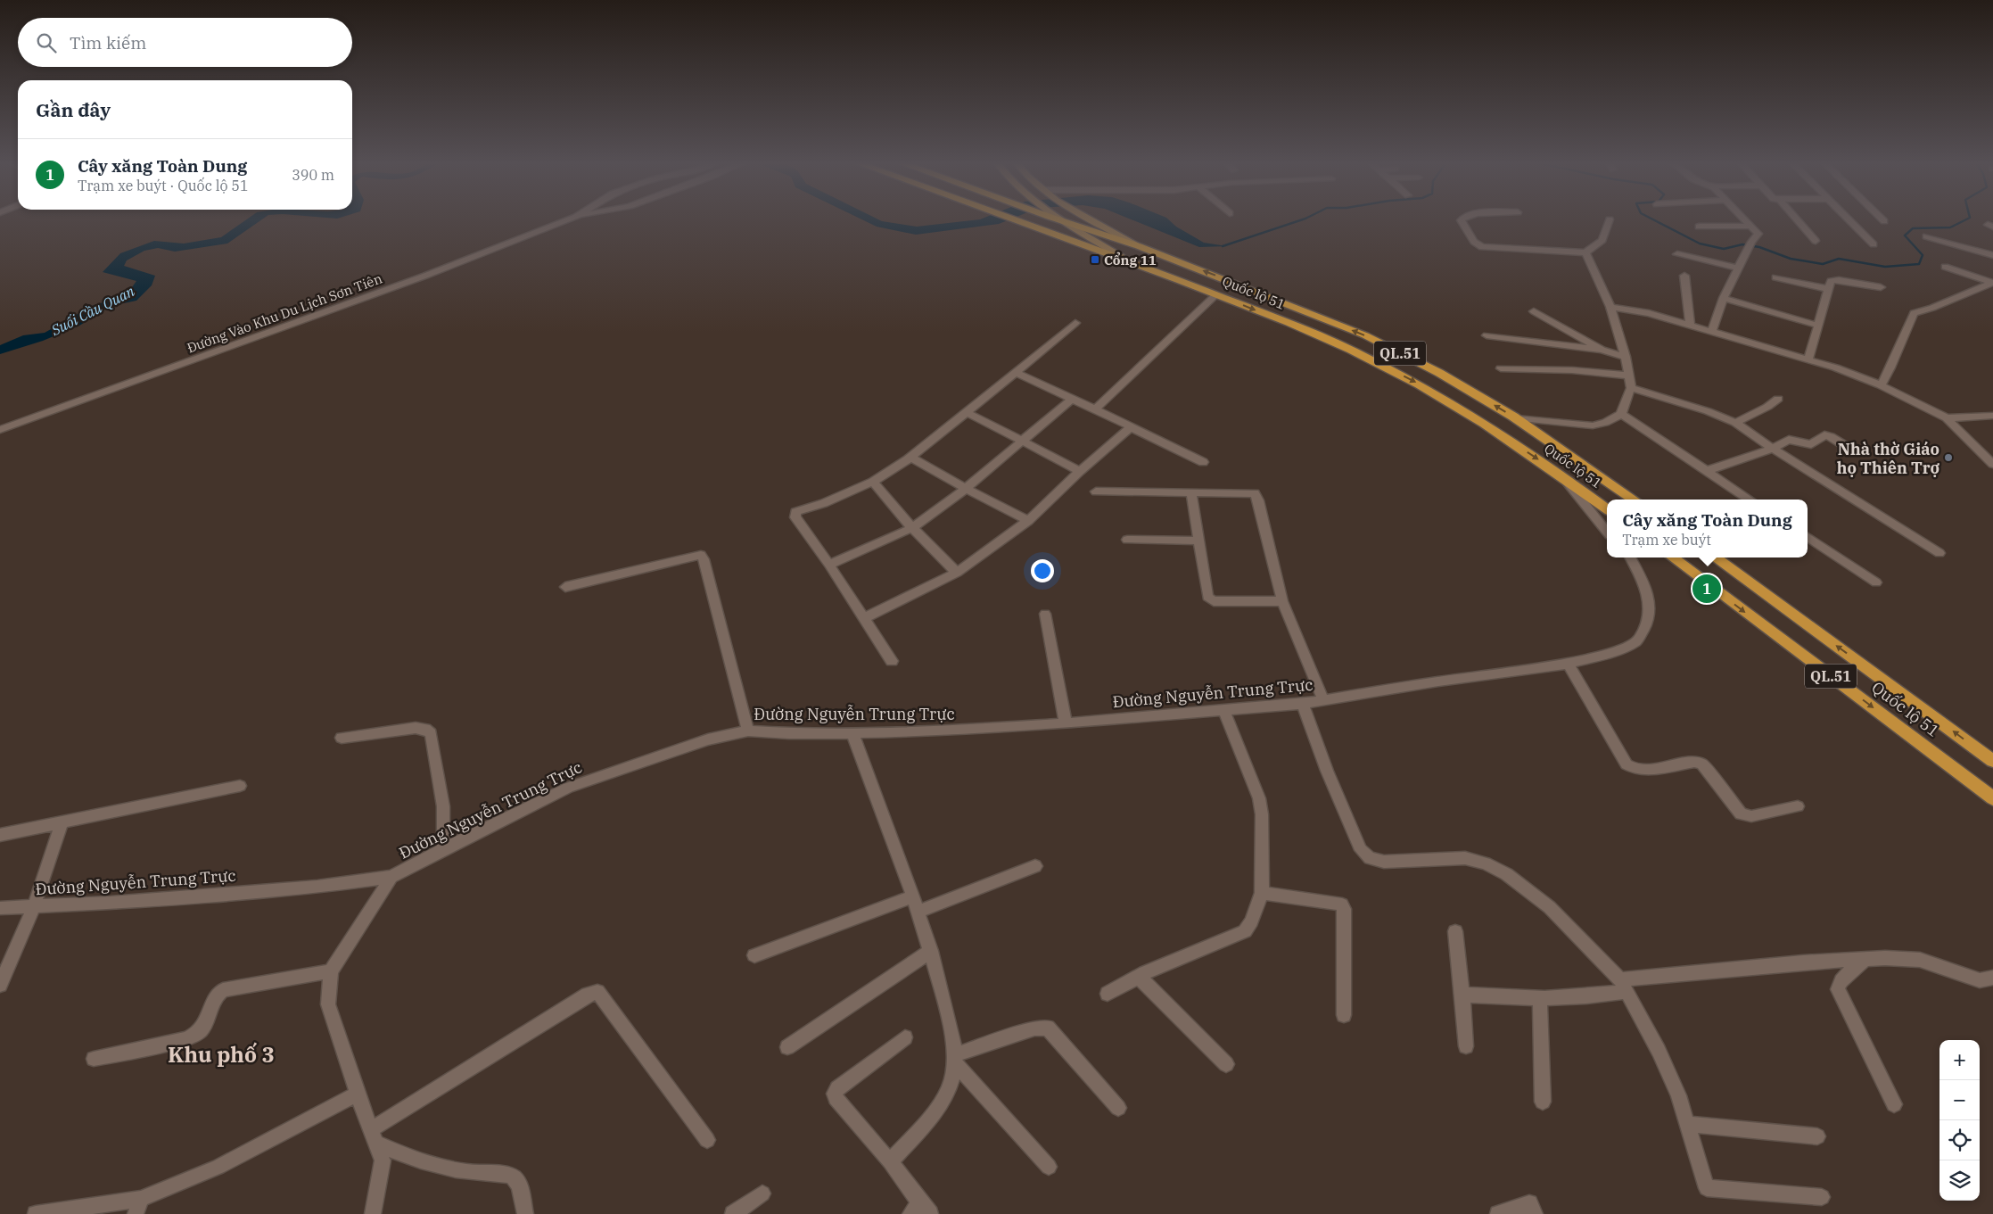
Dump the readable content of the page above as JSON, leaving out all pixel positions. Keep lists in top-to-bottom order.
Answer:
{
  "streets": {
    "highway": ["Quốc lộ 51", "QL.51"],
    "street": ["Đường Vào Khu Du Lịch Sơn Tiên", "Đường Nguyễn Trung Trực"]
  },
  "districts": ["Khu phố 3"],
  "water": ["Suối Cầu Quan"],
  "places": {
    "transit": ["Cổng 11"],
    "other": ["Nhà thờ Giáo họ Thiên Trợ"]
  },
  "page": {
    "search": "Tìm kiếm",
    "heading": "Gần đây",
    "list": [
      {
        "mark": "1",
        "name": "Cây xăng Toàn Dung",
        "note": "Trạm xe buýt · Quốc lộ 51",
        "value": "390 m"
      }
    ],
    "popup": ["Cây xăng Toàn Dung", "Trạm xe buýt"],
    "pins": "1",
    "map_buttons": ["+", "−"]
  }
}
